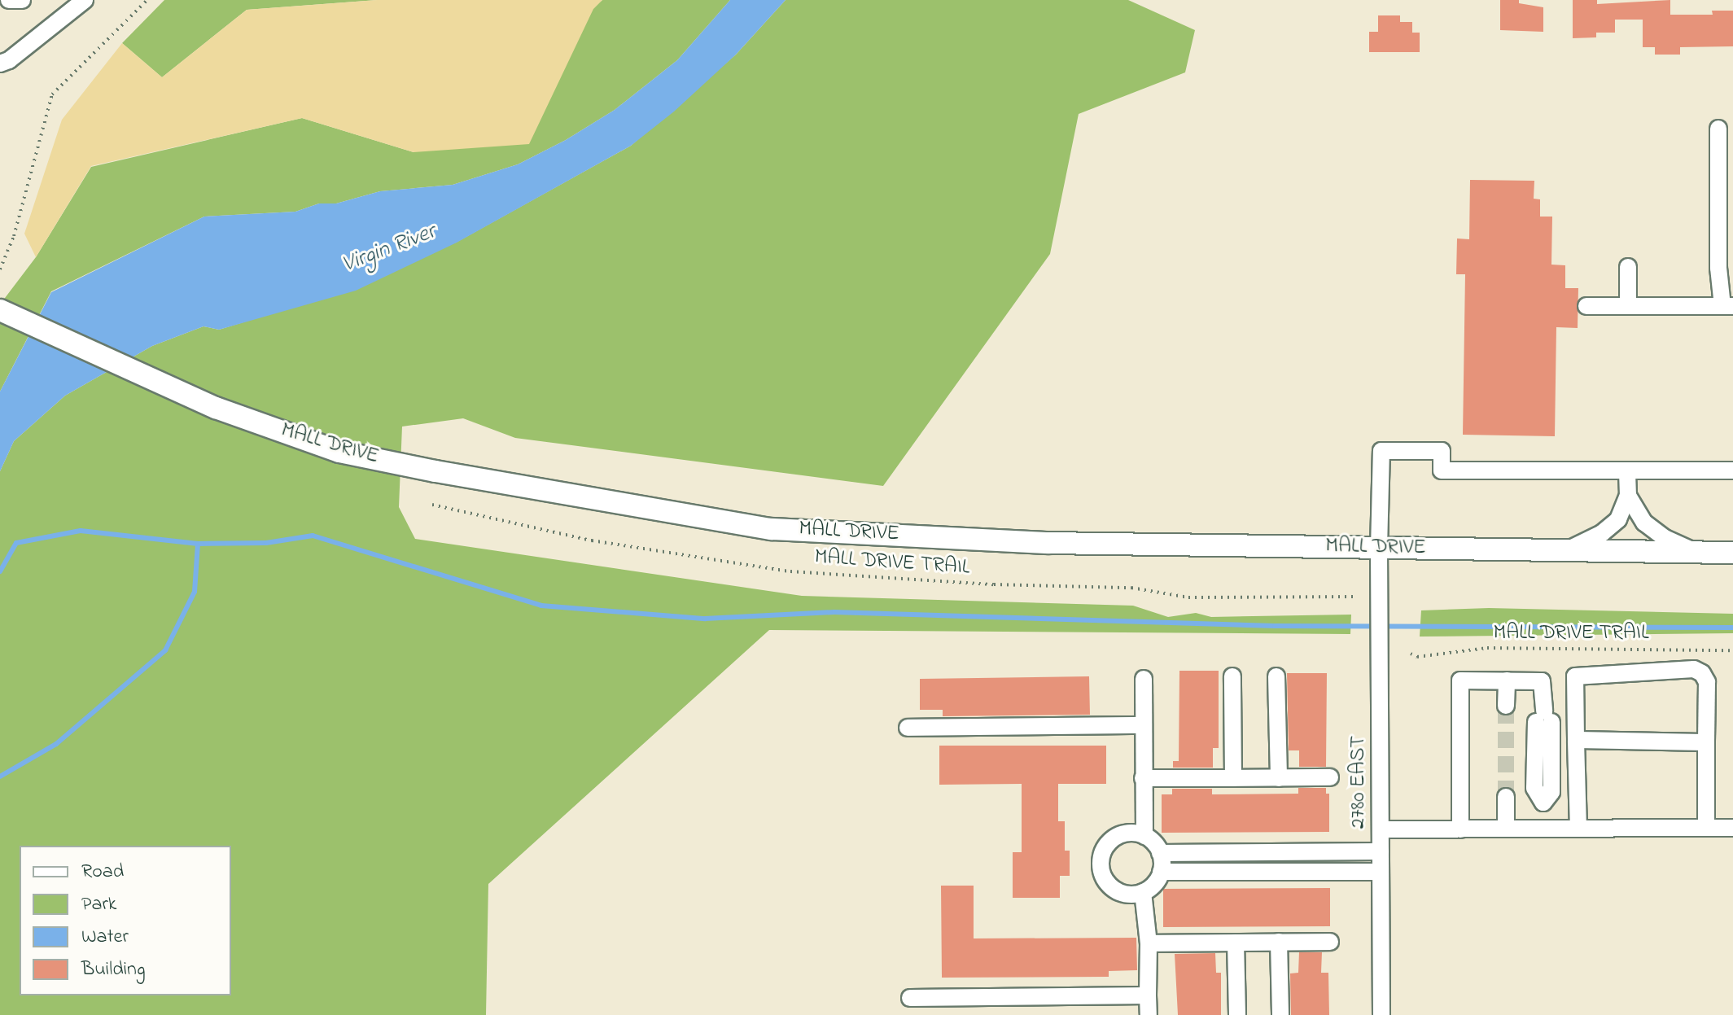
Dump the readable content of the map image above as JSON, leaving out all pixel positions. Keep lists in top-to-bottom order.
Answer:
{
  "streets": {
    "main road": ["MALL DRIVE"],
    "street": ["2780 EAST"],
    "path": ["MALL DRIVE TRAIL"]
  },
  "crossings": [
    ["MALL DRIVE", "2780 EAST"]
  ],
  "water": ["Virgin River"],
  "legend": [
    "Road",
    "Park",
    "Water",
    "Building"
  ]
}
